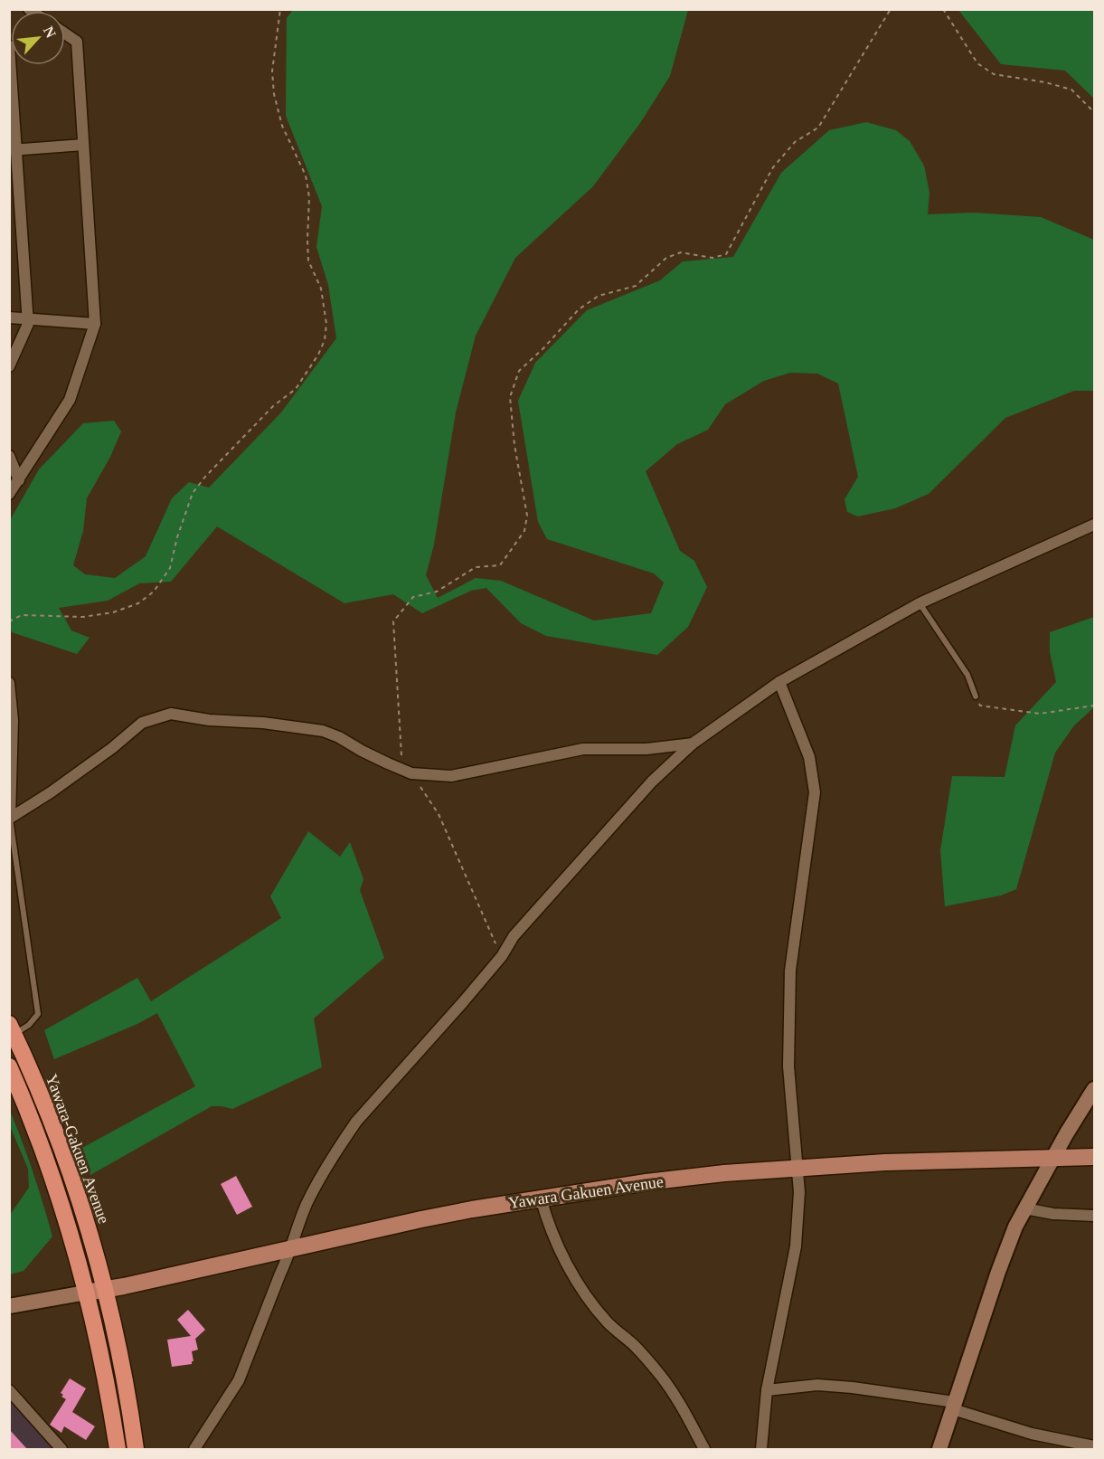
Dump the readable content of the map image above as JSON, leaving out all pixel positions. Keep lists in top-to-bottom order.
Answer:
{
  "streets": {
    "highway": ["Yawara-Gakuen Avenue"],
    "main road": ["Yawara Gakuen Avenue"]
  },
  "crossings": [
    ["Yawara-Gakuen Avenue", "Yawara Gakuen Avenue"]
  ],
  "north": "top right"
}
